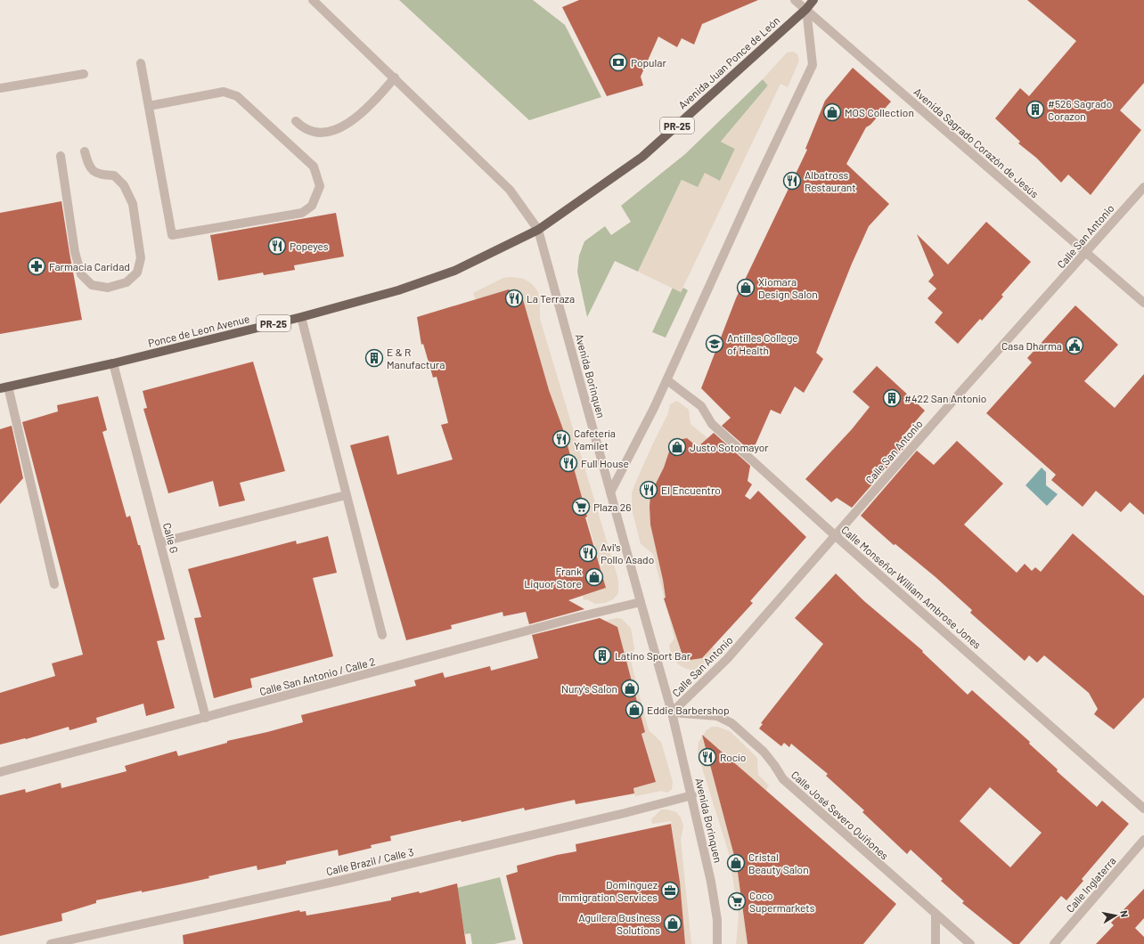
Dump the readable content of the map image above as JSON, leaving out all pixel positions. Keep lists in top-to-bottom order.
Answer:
{
  "streets": {
    "main road": ["Avenida Juan Ponce de León", "PR-25", "Ponce de Leon Avenue"],
    "street": [
      "Avenida Sagrado Corazón de Jesús",
      "Calle San Antonio",
      "Avenida Borinquen",
      "Calle G",
      "Calle Monseñor William Ambrose Jones",
      "Calle San Antonio / Calle 2",
      "Calle José Severo Quiñones",
      "Calle Brazil / Calle 3",
      "Calle Inglaterra"
    ]
  },
  "crossings": [
    ["Avenida Juan Ponce de León", "Avenida Sagrado Corazón de Jesús"],
    ["Avenida Juan Ponce de León", "Ponce de Leon Avenue"],
    ["Avenida Juan Ponce de León", "Avenida Borinquen"],
    ["Avenida Sagrado Corazón de Jesús", "Calle San Antonio"],
    ["Calle San Antonio", "Avenida Borinquen"],
    ["Calle San Antonio", "Calle Monseñor William Ambrose Jones"],
    ["Calle San Antonio", "Calle José Severo Quiñones"],
    ["Ponce de Leon Avenue", "Avenida Borinquen"],
    ["Ponce de Leon Avenue", "Calle G"],
    ["Avenida Borinquen", "Calle San Antonio / Calle 2"],
    ["Avenida Borinquen", "Calle José Severo Quiñones"],
    ["Avenida Borinquen", "Calle Brazil / Calle 3"],
    ["Calle G", "Calle San Antonio / Calle 2"]
  ],
  "places": {
    "bank": ["Popular"],
    "building": [
      "#526 Sagrado Corazon",
      "E & R Manufactura",
      "#422 San Antonio",
      "Latino Sport Bar"
    ],
    "shop": [
      "MOS Collection",
      "Xiomara Design Salon",
      "Justo Sotomayor",
      "Frank Liquor Store",
      "Nury's Salon",
      "Eddie Barbershop",
      "Cristal Beauty Salon",
      "Aguilera Business Solutions"
    ],
    "restaurant": [
      "Albatross Restaurant",
      "Popeyes",
      "La Terraza",
      "Cafetería Yamilet",
      "Full House",
      "El Encuentro",
      "Avi's Pollo Asado",
      "Rocío"
    ],
    "pharmacy": ["Farmacia Caridad"],
    "school or university": ["Antilles College of Health"],
    "public building": ["Casa Dharma"],
    "supermarket": ["Plaza 26", "Coco Supermarkets"],
    "office": ["Dominguez Immigration Services"]
  },
  "north": "right"
}
